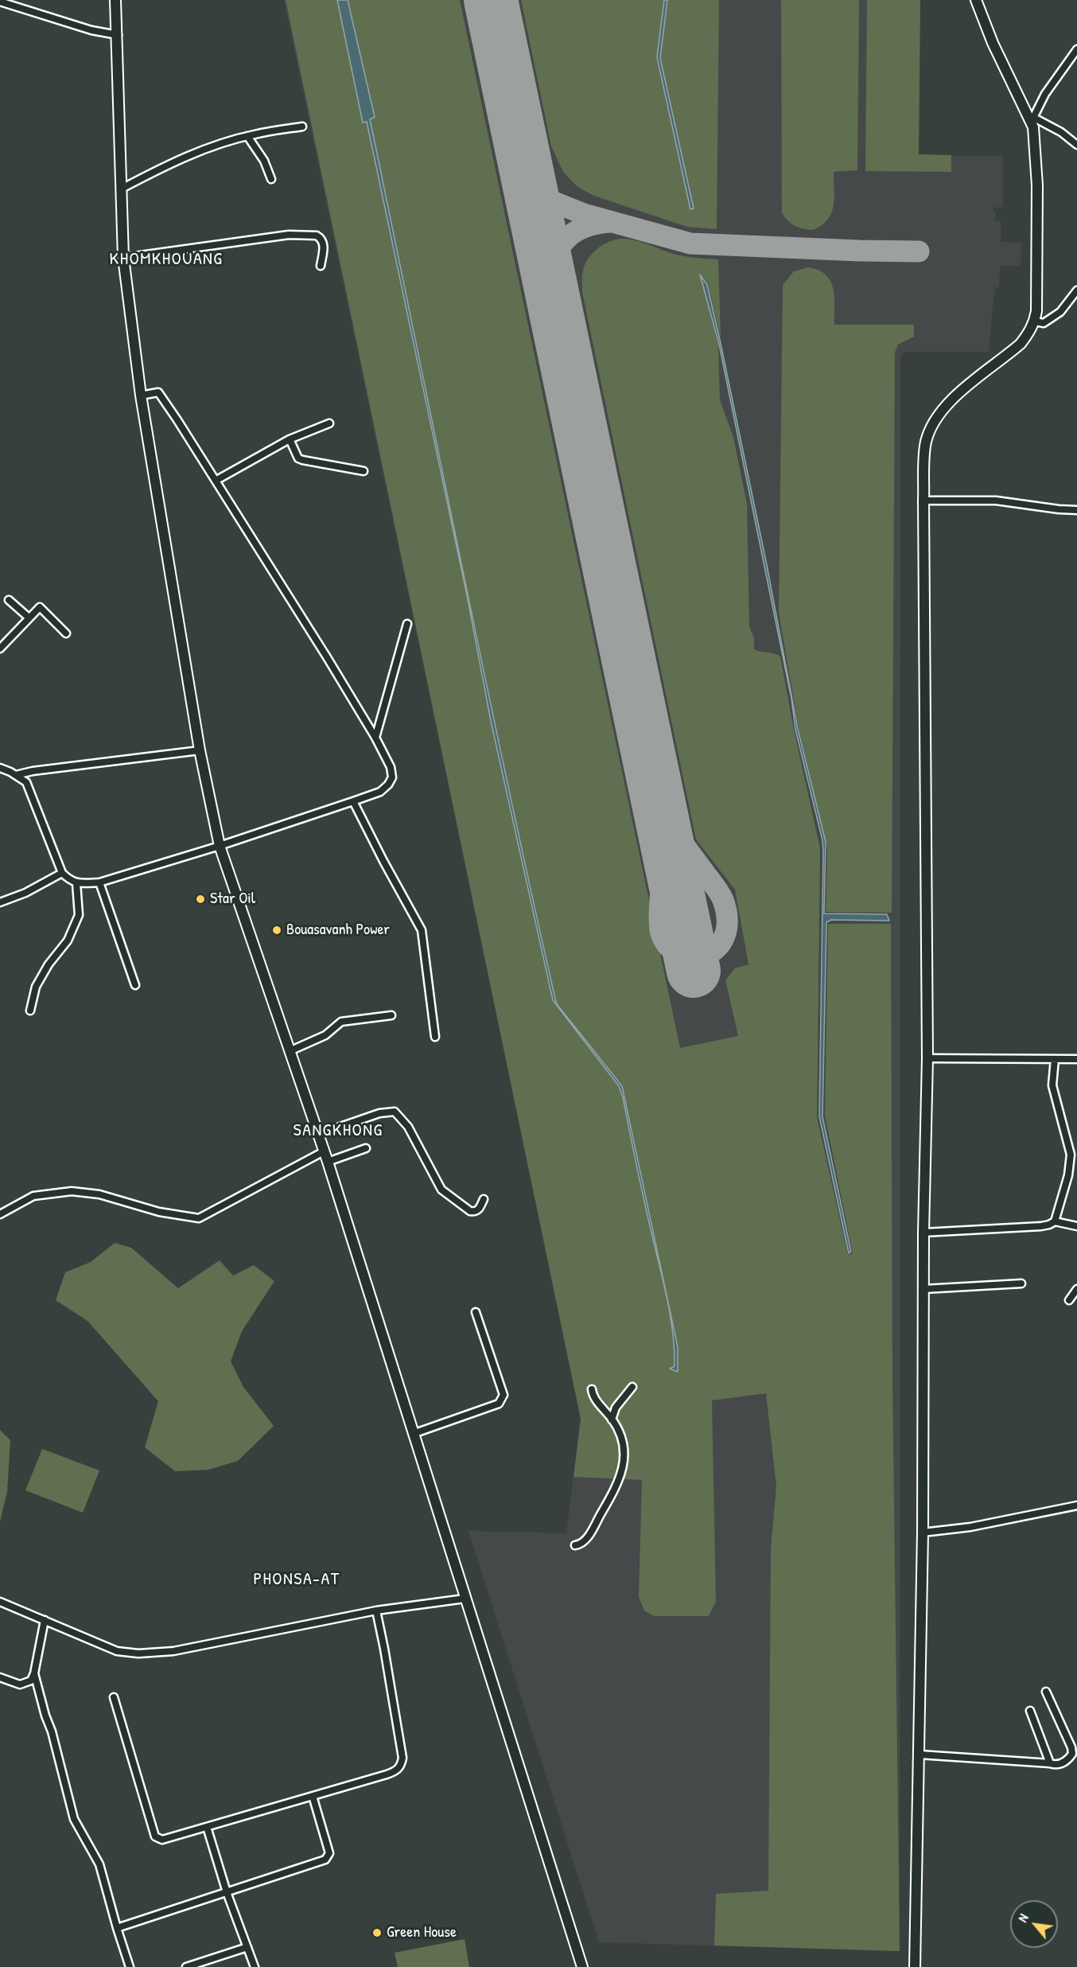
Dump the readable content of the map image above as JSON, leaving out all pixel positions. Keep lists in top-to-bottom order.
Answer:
{
  "districts": ["KHOMKHOUANG", "SANGKHONG", "PHONSA-AT"],
  "places": ["Star Oil", "Bouasavanh Power", "Green House"],
  "north": "top left"
}
